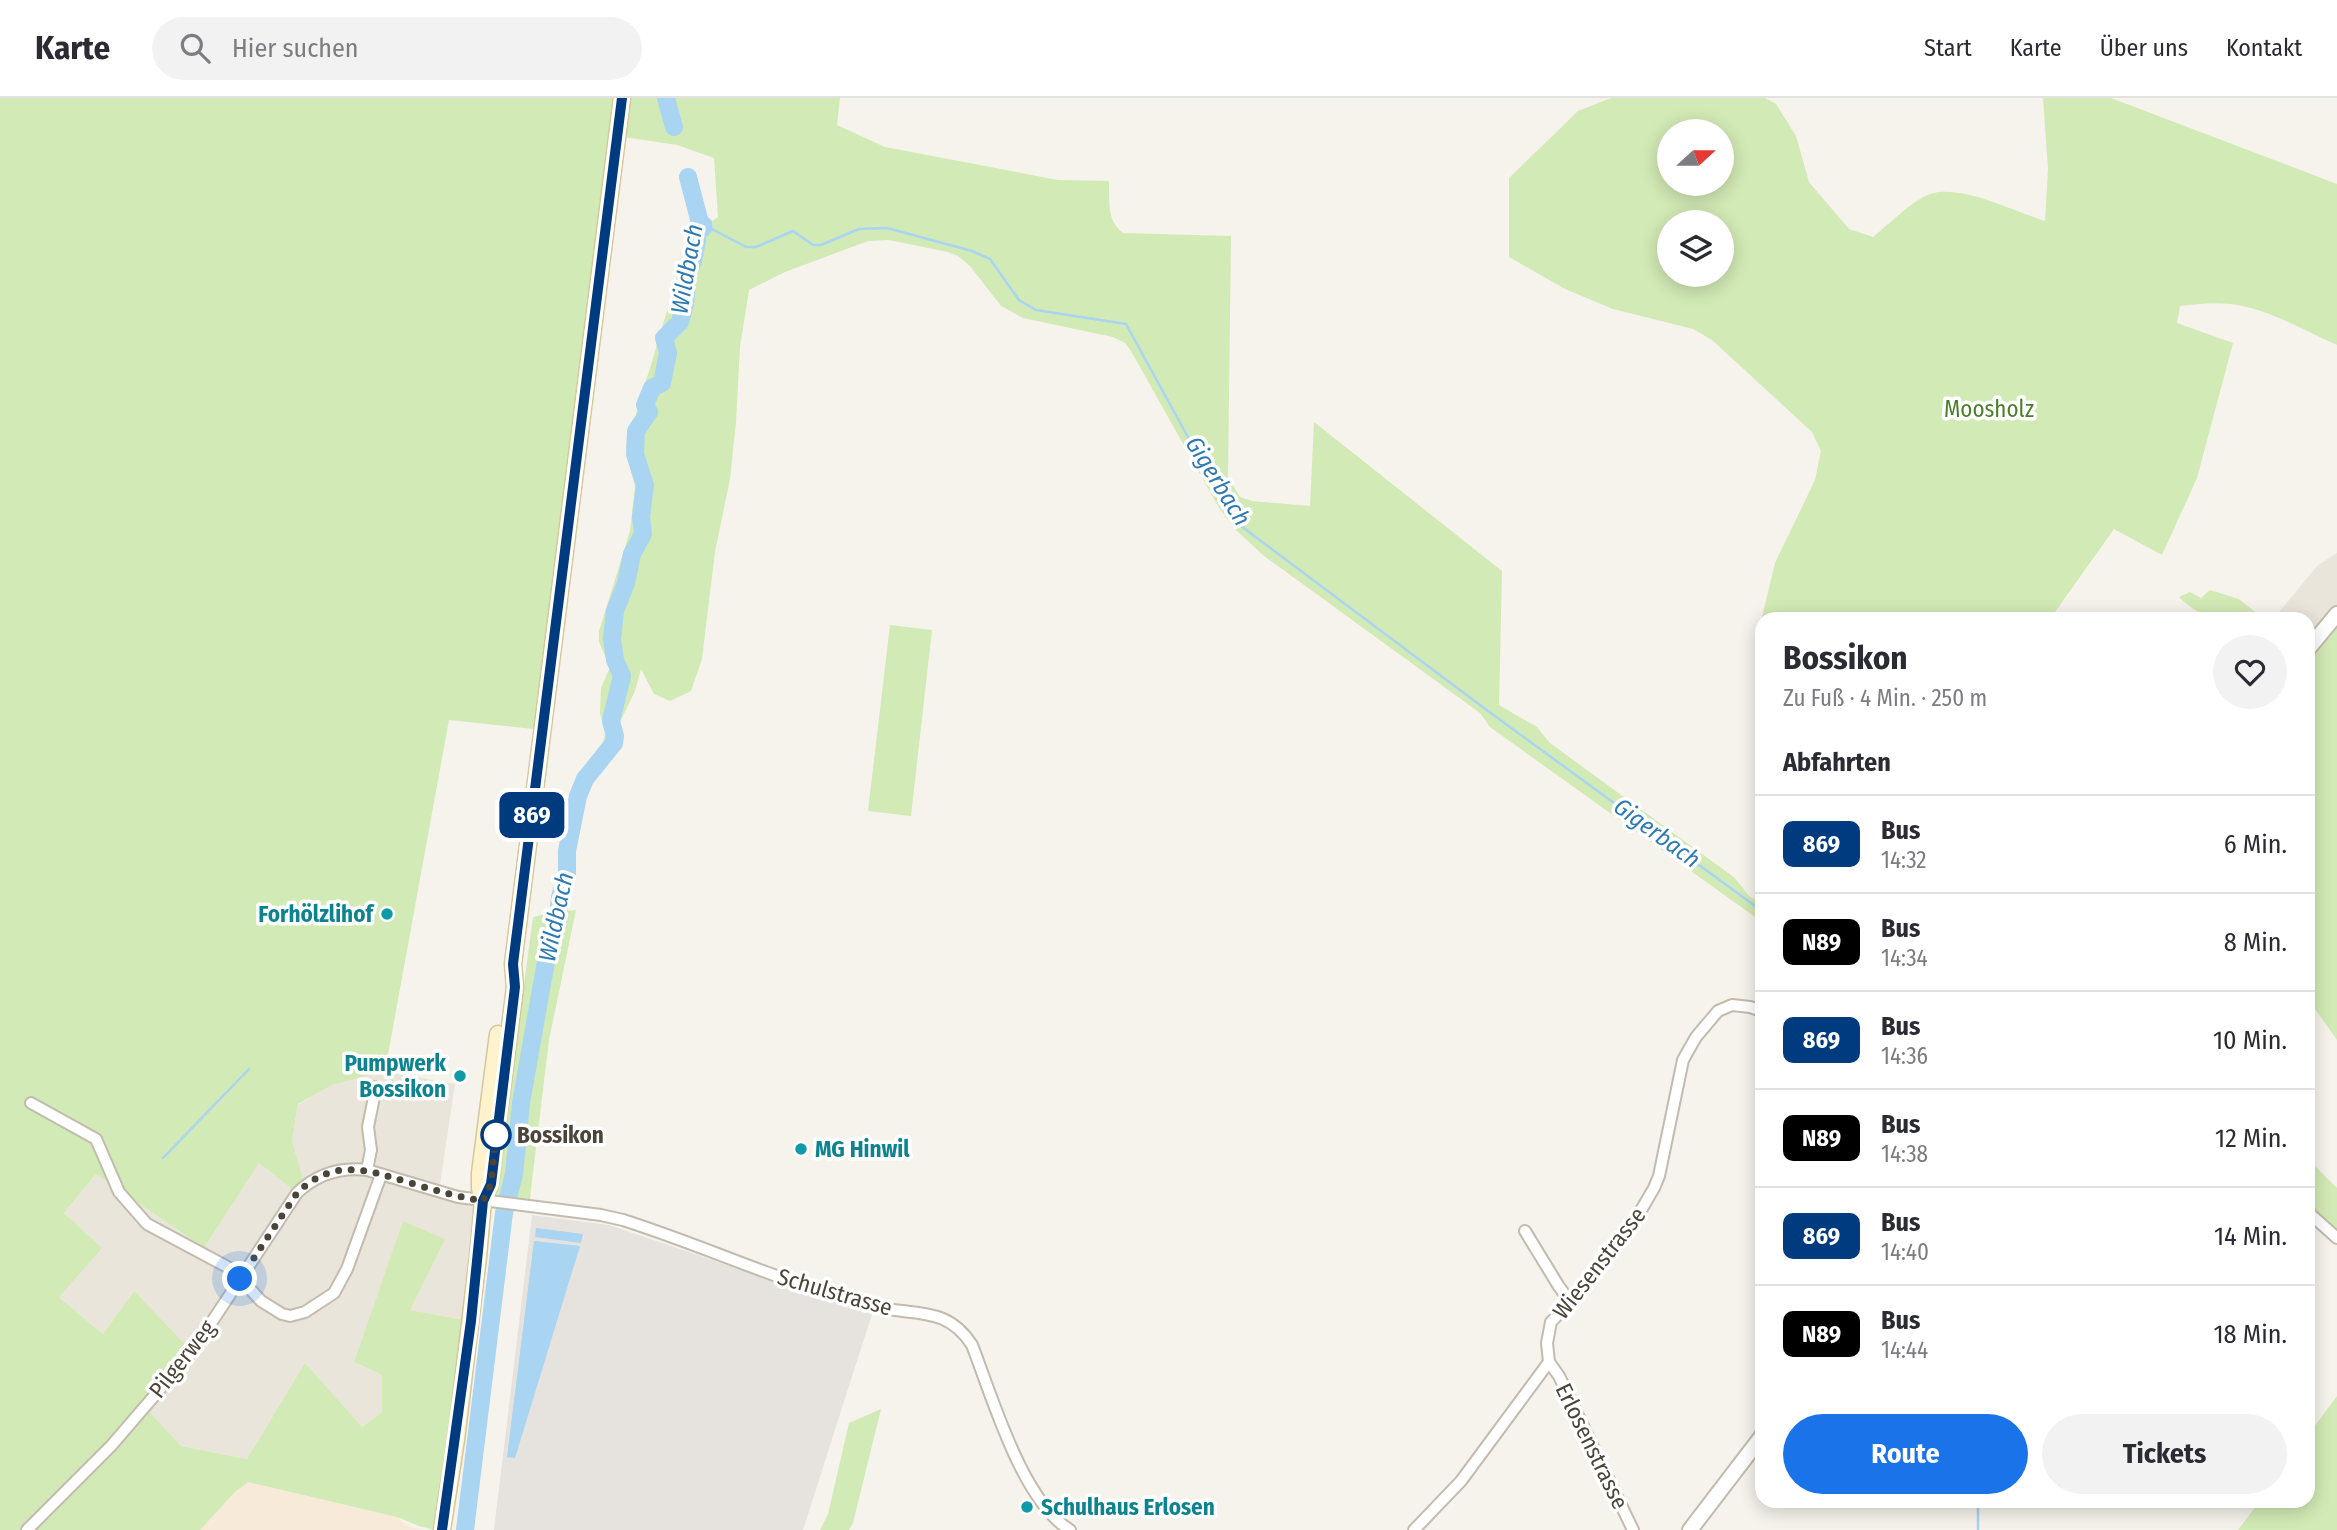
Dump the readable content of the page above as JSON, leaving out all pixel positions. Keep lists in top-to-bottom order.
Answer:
{
  "streets": {
    "street": [
      "Wiesenstrasse",
      "Schulstrasse",
      "Pilgerweg",
      "Erlosenstrasse"
    ]
  },
  "crossings": [
    ["Wiesenstrasse", "Erlosenstrasse"],
    ["Schulstrasse", "Pilgerweg"]
  ],
  "water": ["Wildbach", "Gigerbach"],
  "parks": ["Moosholz"],
  "places": [
    "Forhölzlihof",
    "Pumpwerk Bossikon",
    "Bossikon",
    "MG Hinwil",
    "Schulhaus Erlosen"
  ],
  "lines": ["bus line 869"],
  "north": "right",
  "page": {
    "header": "Karte",
    "search": "Hier suchen",
    "nav": [
      "Start",
      "Karte",
      "Über uns",
      "Kontakt"
    ],
    "on_map": "869",
    "heading": [
      ["Bossikon", "Zu Fuß · 4 Min. · 250 m"],
      "Abfahrten"
    ],
    "list": [
      {
        "mark": "869",
        "name": "Bus",
        "note": "14:32",
        "value": "6 Min."
      },
      {
        "mark": "N89",
        "name": "Bus",
        "note": "14:34",
        "value": "8 Min."
      },
      {
        "mark": "869",
        "name": "Bus",
        "note": "14:36",
        "value": "10 Min."
      },
      {
        "mark": "N89",
        "name": "Bus",
        "note": "14:38",
        "value": "12 Min."
      },
      {
        "mark": "869",
        "name": "Bus",
        "note": "14:40",
        "value": "14 Min."
      },
      {
        "mark": "N89",
        "name": "Bus",
        "note": "14:44",
        "value": "18 Min."
      }
    ],
    "buttons": ["Route", "Tickets"]
  }
}
